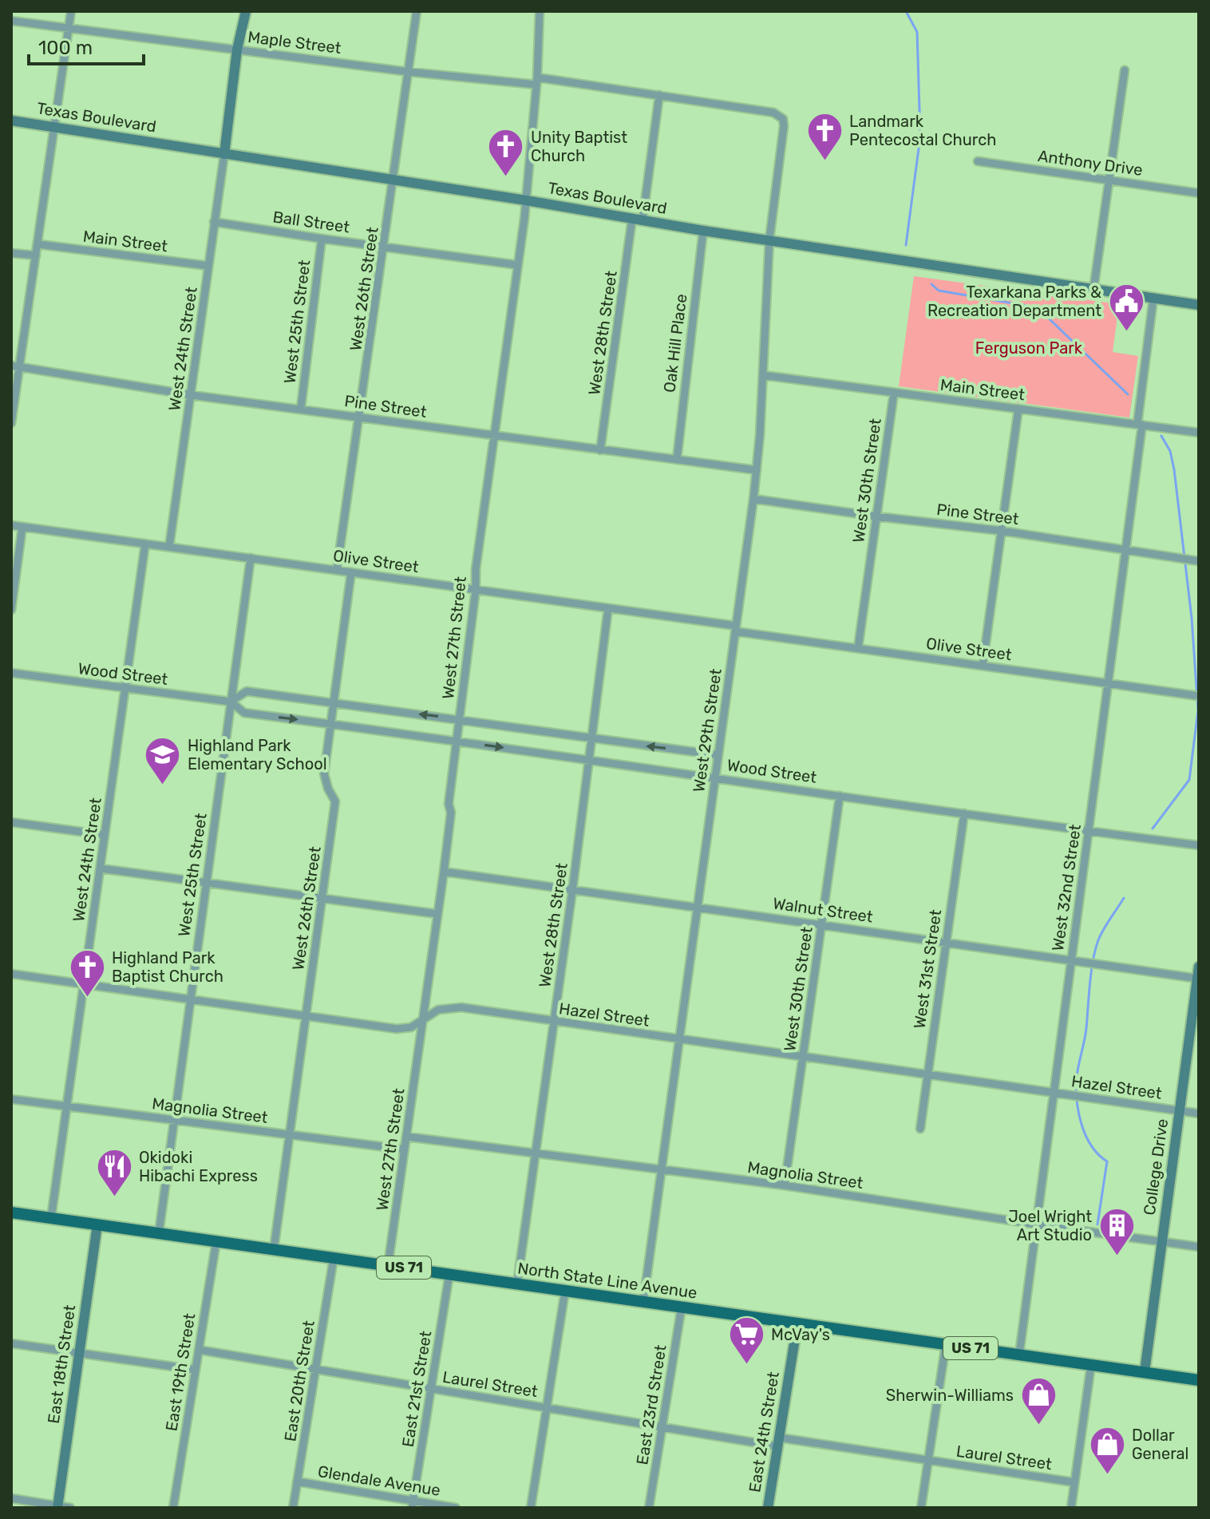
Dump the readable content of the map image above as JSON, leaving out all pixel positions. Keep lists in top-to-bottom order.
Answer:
{
  "streets": {
    "main road": [
      "Texas Boulevard",
      "College Drive",
      "US 71",
      "North State Line Avenue",
      "East 18th Street",
      "East 24th Street"
    ],
    "street": [
      "Maple Street",
      "Anthony Drive",
      "Ball Street",
      "Main Street",
      "West 26th Street",
      "West 25th Street",
      "West 28th Street",
      "Oak Hill Place",
      "West 24th Street",
      "Pine Street",
      "West 30th Street",
      "Olive Street",
      "West 27th Street",
      "Wood Street",
      "West 29th Street",
      "West 32nd Street",
      "Walnut Street",
      "West 31st Street",
      "Hazel Street",
      "Magnolia Street",
      "East 19th Street",
      "East 20th Street",
      "Laurel Street",
      "East 21st Street",
      "East 23rd Street",
      "Glendale Avenue"
    ]
  },
  "crossings": [
    ["Maple Street", "West 26th Street"],
    ["Maple Street", "West 28th Street"],
    ["Maple Street", "West 27th Street"],
    ["Maple Street", "West 29th Street"],
    ["Texas Boulevard", "West 26th Street"],
    ["Texas Boulevard", "West 28th Street"],
    ["Texas Boulevard", "Oak Hill Place"],
    ["Texas Boulevard", "West 24th Street"],
    ["Texas Boulevard", "West 27th Street"],
    ["Texas Boulevard", "West 29th Street"],
    ["Texas Boulevard", "West 32nd Street"],
    ["Ball Street", "West 26th Street"],
    ["Ball Street", "West 25th Street"],
    ["Ball Street", "West 24th Street"],
    ["Ball Street", "West 27th Street"],
    ["Main Street", "West 24th Street"],
    ["Main Street", "West 30th Street"],
    ["Main Street", "West 29th Street"],
    ["Main Street", "West 32nd Street"],
    ["West 26th Street", "Pine Street"],
    ["West 26th Street", "Olive Street"],
    ["West 26th Street", "Wood Street"],
    ["West 26th Street", "Hazel Street"],
    ["West 26th Street", "Magnolia Street"],
    ["West 26th Street", "North State Line Avenue"],
    ["West 25th Street", "Pine Street"],
    ["West 25th Street", "Olive Street"],
    ["West 25th Street", "Wood Street"],
    ["West 25th Street", "Hazel Street"],
    ["West 25th Street", "Magnolia Street"],
    ["West 25th Street", "North State Line Avenue"],
    ["West 28th Street", "Pine Street"],
    ["West 28th Street", "Olive Street"],
    ["West 28th Street", "Wood Street"],
    ["West 28th Street", "Walnut Street"],
    ["West 28th Street", "Hazel Street"],
    ["West 28th Street", "Magnolia Street"],
    ["West 28th Street", "North State Line Avenue"],
    ["Oak Hill Place", "Pine Street"],
    ["West 24th Street", "Pine Street"],
    ["West 24th Street", "Olive Street"],
    ["West 24th Street", "Wood Street"],
    ["West 24th Street", "Hazel Street"],
    ["West 24th Street", "Magnolia Street"],
    ["West 24th Street", "North State Line Avenue"],
    ["Pine Street", "West 30th Street"],
    ["Pine Street", "West 27th Street"],
    ["Pine Street", "West 29th Street"],
    ["Pine Street", "West 32nd Street"],
    ["West 30th Street", "Olive Street"],
    ["West 30th Street", "Wood Street"],
    ["West 30th Street", "Walnut Street"],
    ["West 30th Street", "Hazel Street"],
    ["West 30th Street", "Magnolia Street"],
    ["Olive Street", "West 27th Street"],
    ["Olive Street", "West 29th Street"],
    ["Olive Street", "West 32nd Street"],
    ["West 27th Street", "Wood Street"],
    ["West 27th Street", "Walnut Street"],
    ["West 27th Street", "Hazel Street"],
    ["West 27th Street", "Magnolia Street"],
    ["West 27th Street", "North State Line Avenue"],
    ["Wood Street", "West 29th Street"],
    ["Wood Street", "West 32nd Street"],
    ["Wood Street", "West 31st Street"],
    ["West 29th Street", "Walnut Street"],
    ["West 29th Street", "Hazel Street"],
    ["West 29th Street", "Magnolia Street"],
    ["West 29th Street", "North State Line Avenue"],
    ["West 32nd Street", "Walnut Street"],
    ["West 32nd Street", "Hazel Street"],
    ["West 32nd Street", "Magnolia Street"],
    ["West 32nd Street", "North State Line Avenue"],
    ["Walnut Street", "West 31st Street"],
    ["Walnut Street", "College Drive"],
    ["West 31st Street", "Hazel Street"],
    ["Hazel Street", "College Drive"],
    ["Magnolia Street", "College Drive"],
    ["College Drive", "North State Line Avenue"],
    ["North State Line Avenue", "East 18th Street"],
    ["North State Line Avenue", "East 19th Street"],
    ["North State Line Avenue", "East 20th Street"],
    ["North State Line Avenue", "East 21st Street"],
    ["North State Line Avenue", "East 23rd Street"],
    ["North State Line Avenue", "East 24th Street"],
    ["East 19th Street", "Laurel Street"],
    ["East 20th Street", "Laurel Street"],
    ["East 20th Street", "Glendale Avenue"],
    ["Laurel Street", "East 21st Street"],
    ["Laurel Street", "East 23rd Street"],
    ["Laurel Street", "East 24th Street"],
    ["East 21st Street", "Glendale Avenue"]
  ],
  "parks": ["Ferguson Park"],
  "places": {
    "church": ["Landmark Pentecostal Church", "Unity Baptist Church", "Highland Park Baptist Church"],
    "public building": ["Texarkana Parks & Recreation Department"],
    "school or university": ["Highland Park Elementary School"],
    "restaurant": ["Okidoki Hibachi Express"],
    "building": ["Joel Wright Art Studio"],
    "supermarket": ["McVay's"],
    "shop": ["Sherwin-Williams", "Dollar General"]
  },
  "scale_bar": "100 m"
}
